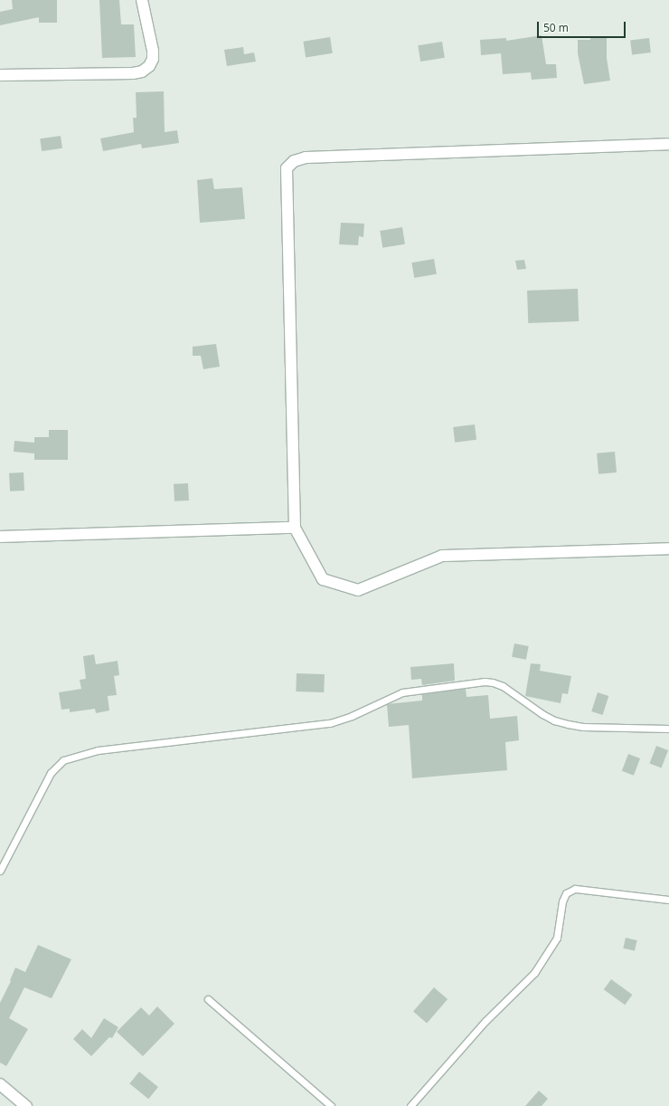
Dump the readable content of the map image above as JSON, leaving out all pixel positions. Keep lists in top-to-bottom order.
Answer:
{
  "scale_bar": "50 m"
}
